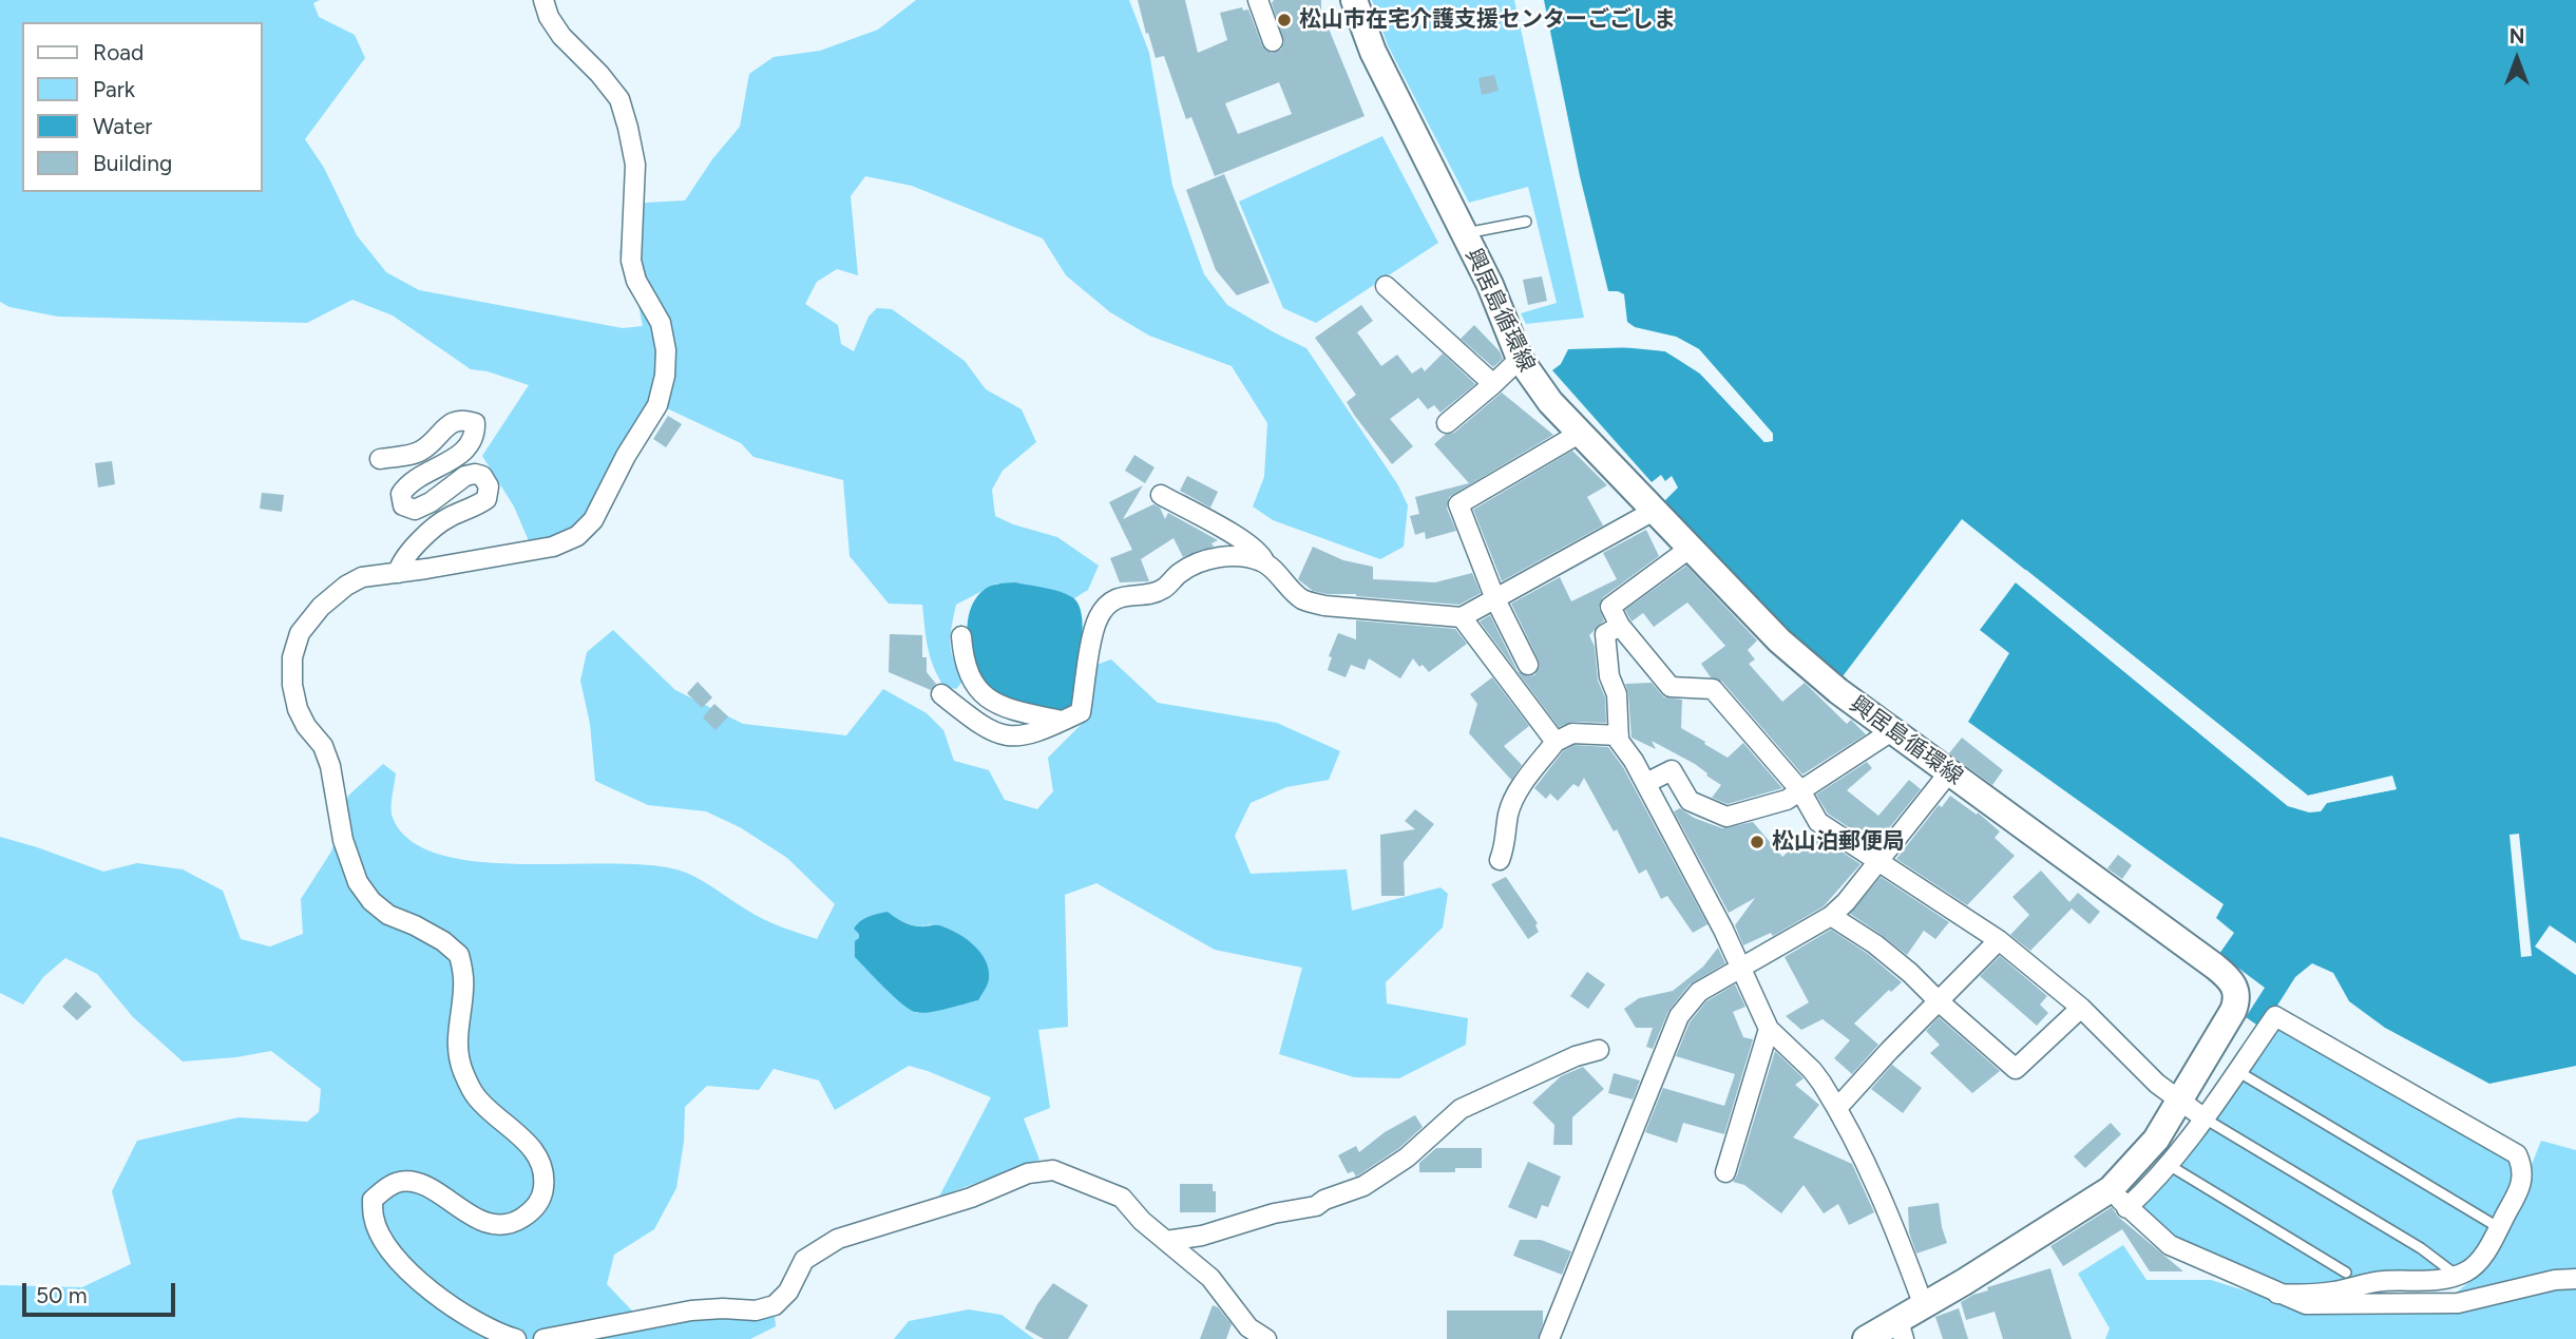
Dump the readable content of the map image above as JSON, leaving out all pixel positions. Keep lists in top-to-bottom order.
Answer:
{
  "streets": {
    "main road": ["興居島循環線"]
  },
  "places": ["松山市在宅介護支援センターごごしま", "松山泊郵便局"],
  "legend": [
    "Road",
    "Park",
    "Water",
    "Building"
  ],
  "scale_bar": "50 m",
  "north": "top"
}
